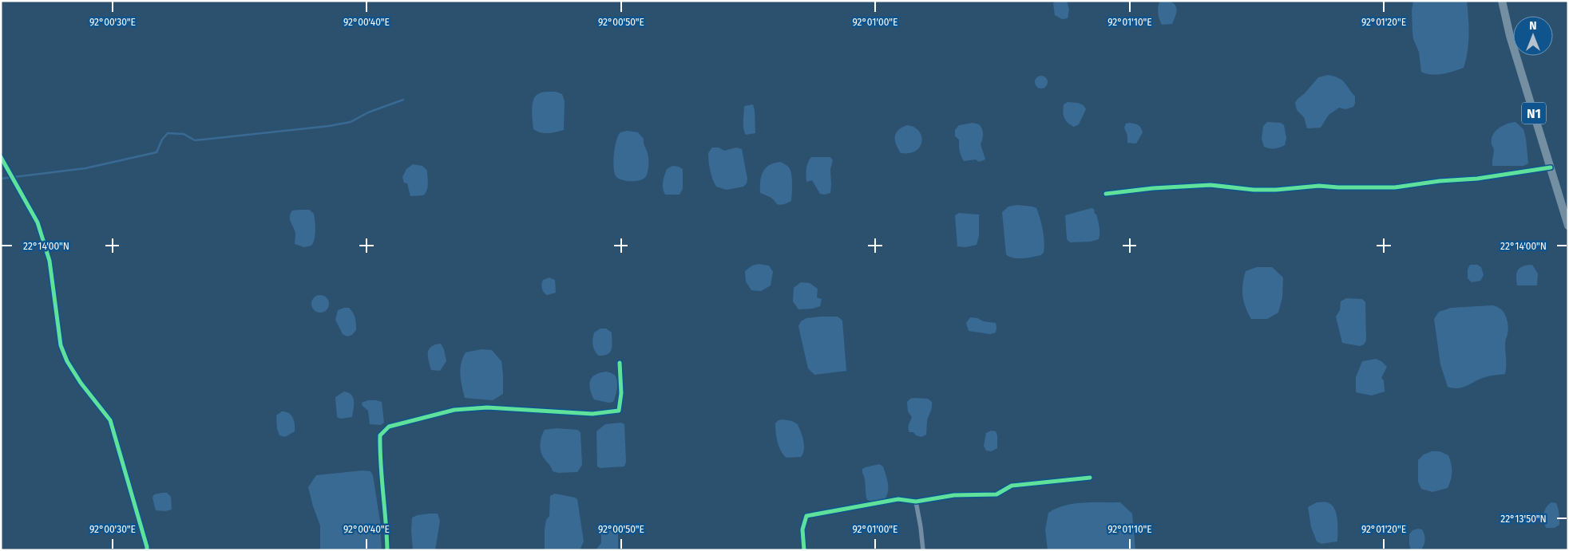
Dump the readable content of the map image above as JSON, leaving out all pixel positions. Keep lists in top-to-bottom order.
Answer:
{
  "streets": {
    "highway": ["N1"]
  },
  "north": "top",
  "coordinates": [
    "92°00'30\"E",
    "92°00'40\"E",
    "92°00'50\"E",
    "92°01'00\"E",
    "92°01'10\"E",
    "92°01'20\"E",
    "22°14'00\"N",
    "22°13'50\"N"
  ]
}
